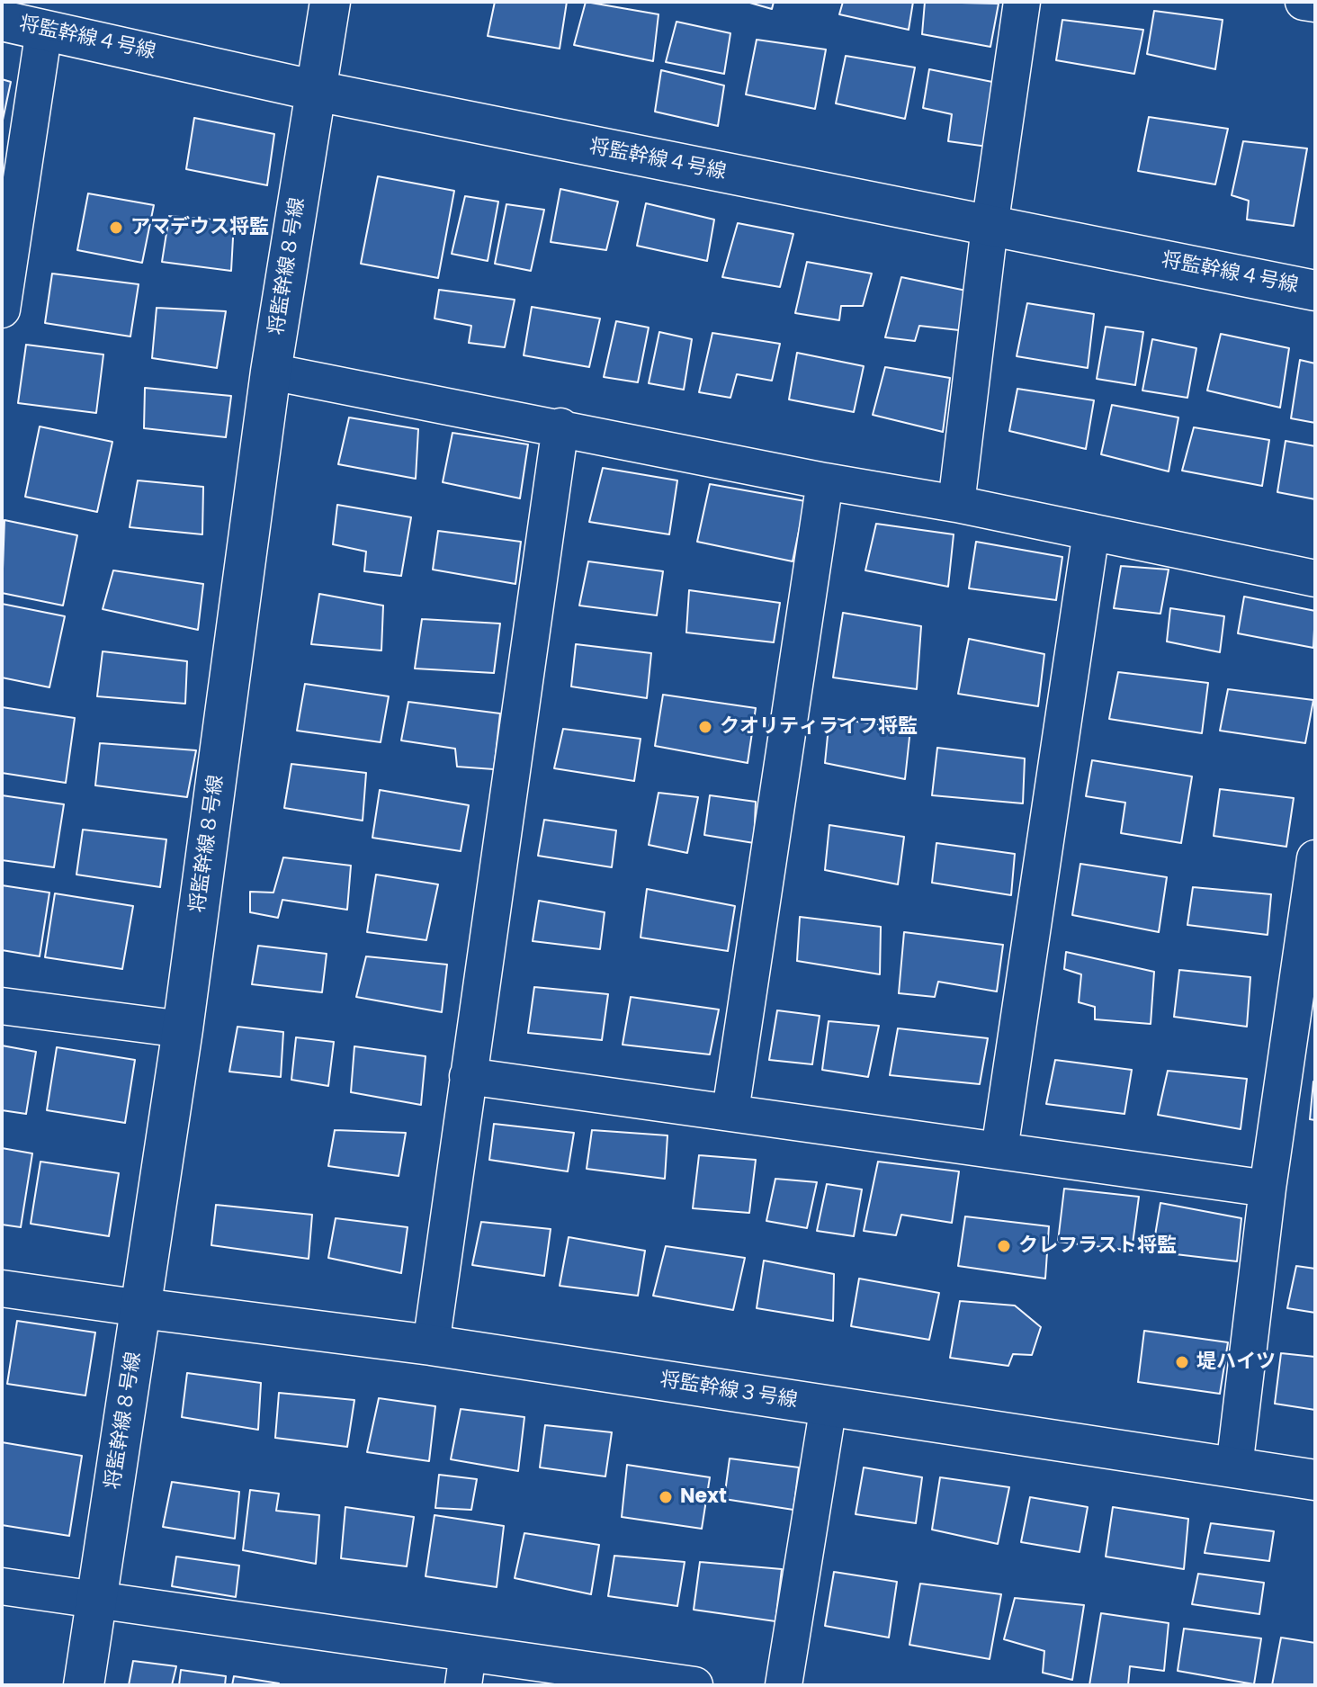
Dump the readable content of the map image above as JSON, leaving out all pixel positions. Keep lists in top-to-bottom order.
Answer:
{
  "streets": {
    "street": ["将監幹線４号線", "将監幹線８号線", "将監幹線３号線"]
  },
  "crossings": [
    ["将監幹線４号線", "将監幹線８号線"],
    ["将監幹線８号線", "将監幹線３号線"]
  ],
  "places": [
    "アマデウス将監",
    "クオリティライフ将監",
    "クレフラスト将監",
    "堤ハイツ",
    "Next"
  ]
}
